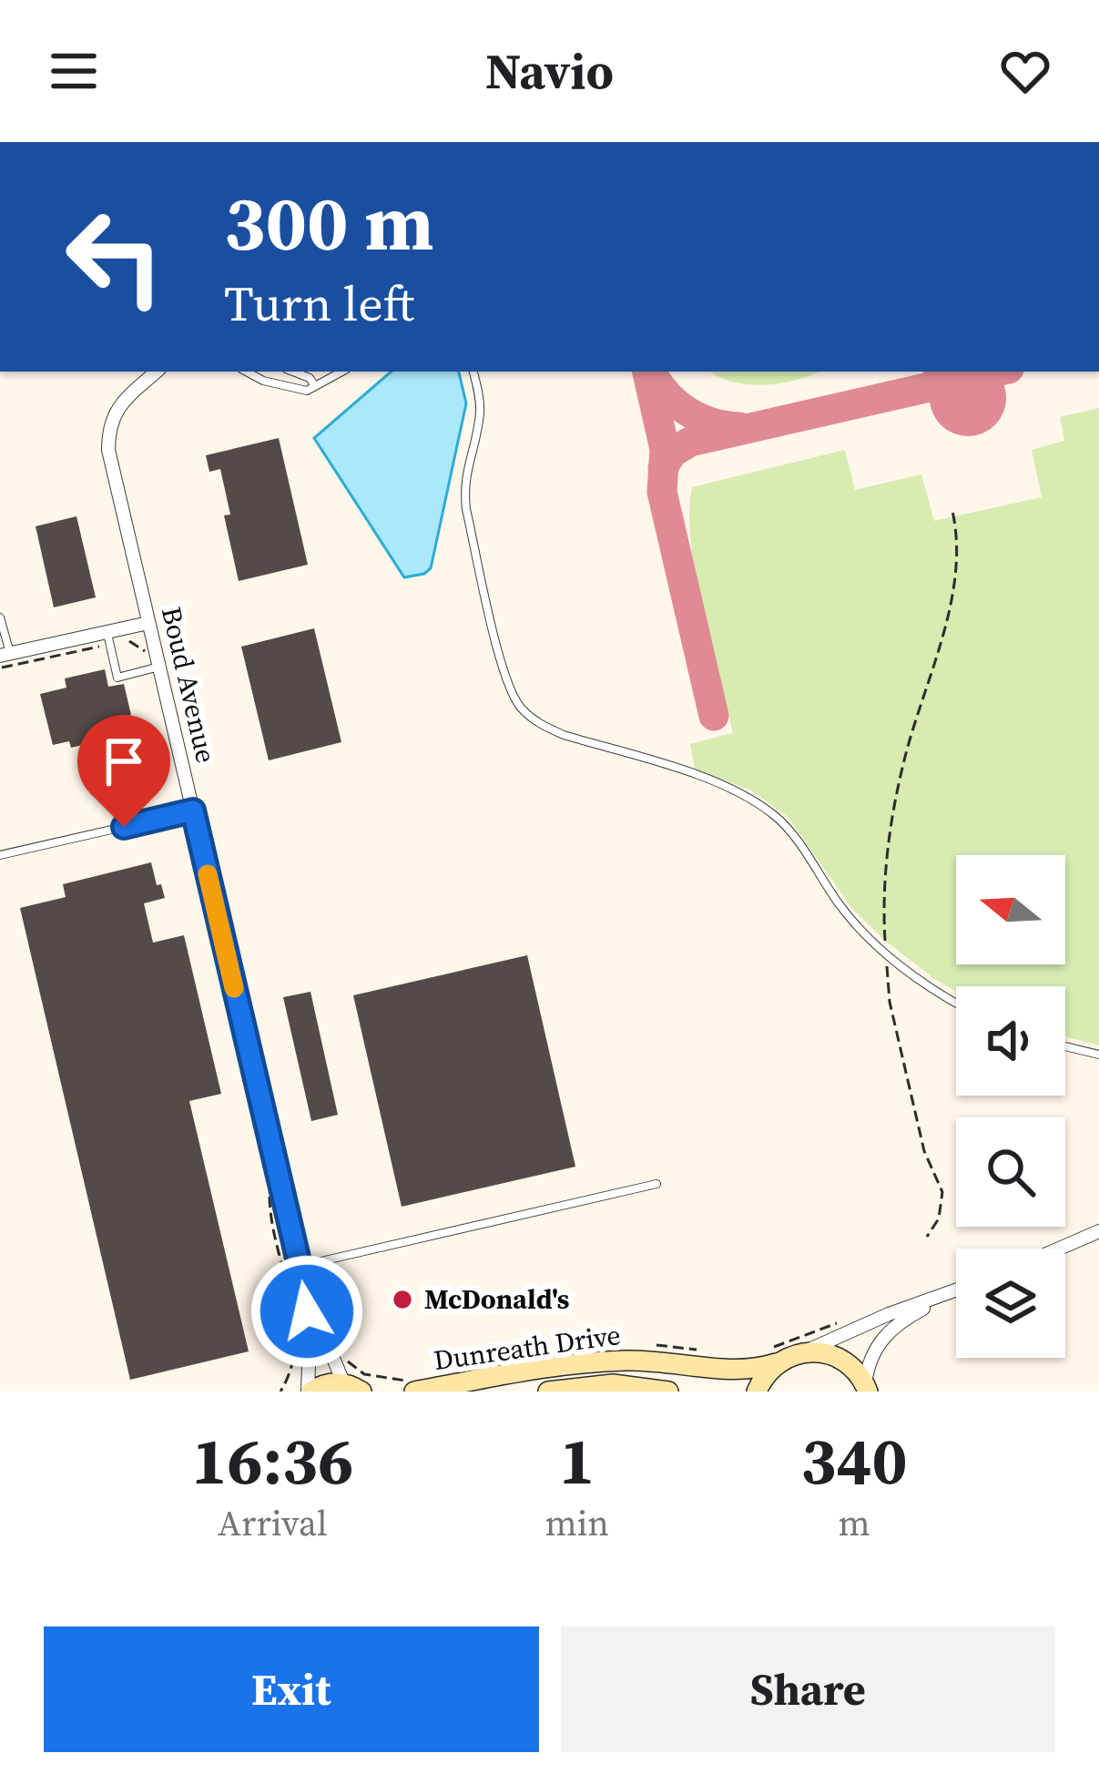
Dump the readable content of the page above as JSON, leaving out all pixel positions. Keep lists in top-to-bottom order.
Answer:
{
  "streets": {
    "main road": ["Dunreath Drive"],
    "street": ["Boud Avenue"]
  },
  "places": ["McDonald's"],
  "north": "left",
  "page": {
    "header": "Navio",
    "turn": ["300 m", "Turn left"],
    "eta": [
      "16:36",
      "Arrival",
      "1",
      "min",
      "340",
      "m"
    ],
    "buttons": ["Exit", "Share"]
  }
}
